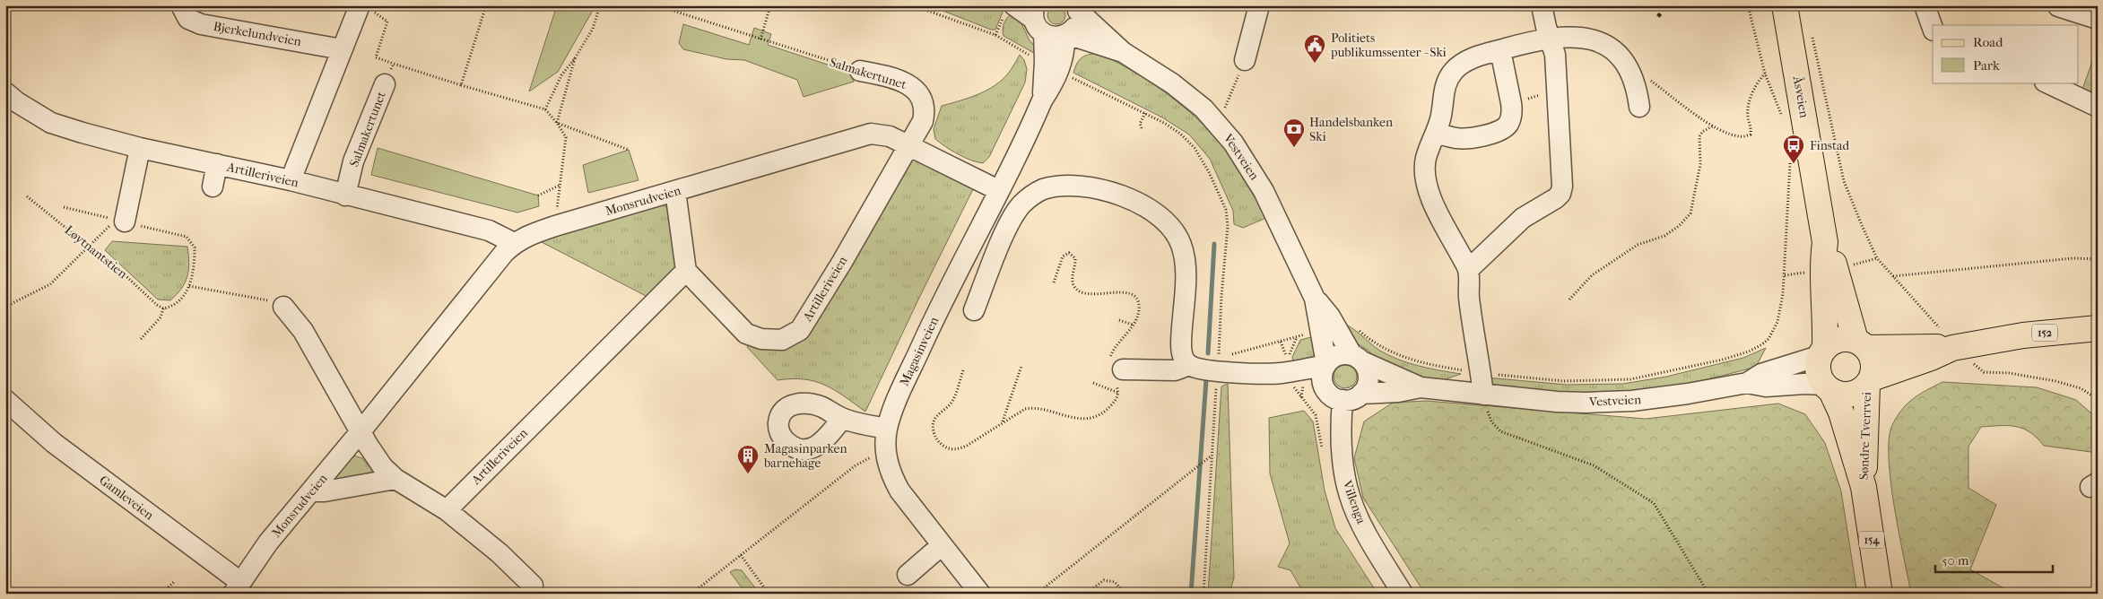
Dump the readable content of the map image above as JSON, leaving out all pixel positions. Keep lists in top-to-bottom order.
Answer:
{
  "streets": {
    "main road": [
      "Åsveien",
      "152",
      "Søndre Tverrvei",
      "154"
    ],
    "street": [
      "Bjerkelundveien",
      "Salmakertunet",
      "Vestveien",
      "Artilleriveien",
      "Monsrudveien",
      "Magasinveien",
      "Gamleveien",
      "Villenga"
    ],
    "path": ["Løytnantstien"]
  },
  "crossings": [
    ["Salmakertunet", "Artilleriveien"],
    ["Salmakertunet", "Monsrudveien"],
    ["Åsveien", "Vestveien"],
    ["Åsveien", "152"],
    ["Åsveien", "Søndre Tverrvei"],
    ["Åsveien", "154"],
    ["Vestveien", "152"],
    ["Vestveien", "Magasinveien"],
    ["Vestveien", "Søndre Tverrvei"],
    ["Vestveien", "Villenga"],
    ["Vestveien", "154"],
    ["Artilleriveien", "Monsrudveien"],
    ["Monsrudveien", "Magasinveien"],
    ["Monsrudveien", "Gamleveien"],
    ["152", "Søndre Tverrvei"],
    ["152", "154"],
    ["Søndre Tverrvei", "154"]
  ],
  "places": {
    "public building": ["Politiets publikumssenter - Ski"],
    "bank": ["Handelsbanken Ski"],
    "bus stop": ["Finstad"],
    "building": ["Magasinparken barnehage"]
  },
  "legend": ["Road", "Park"],
  "scale_bar": "50 m"
}
